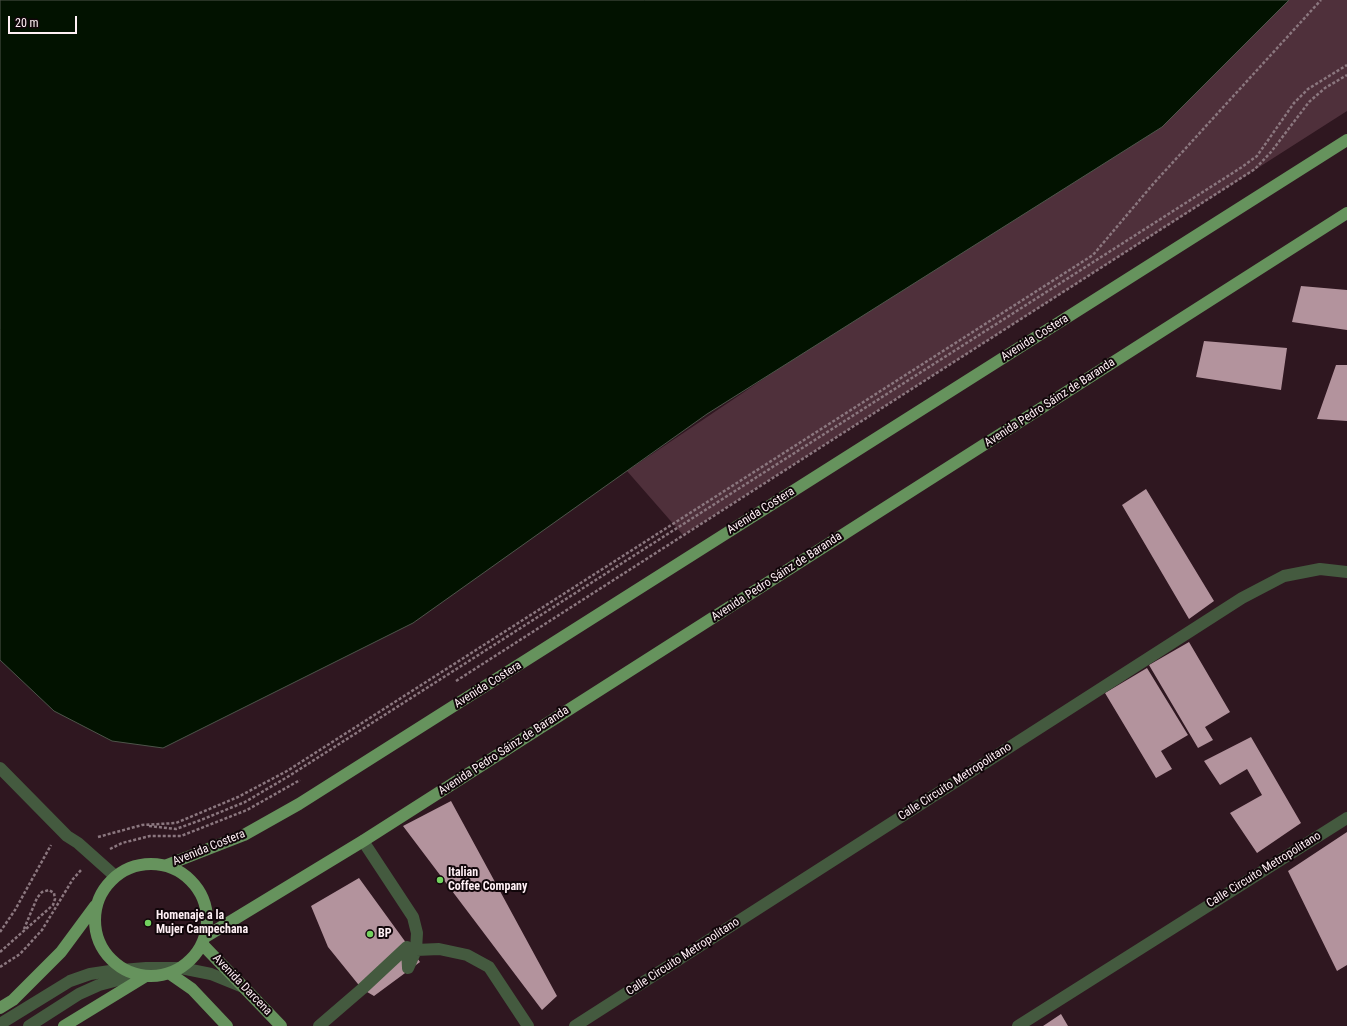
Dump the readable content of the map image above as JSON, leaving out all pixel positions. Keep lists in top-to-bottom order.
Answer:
{
  "streets": {
    "main road": ["Avenida Costera", "Avenida Pedro Sáinz de Baranda", "Avenida Darcena"],
    "street": ["Calle Circuito Metropolitano"]
  },
  "crossings": [
    ["Avenida Costera", "Avenida Pedro Sáinz de Baranda"],
    ["Avenida Costera", "Avenida Darcena"],
    ["Avenida Pedro Sáinz de Baranda", "Avenida Darcena"]
  ],
  "places": ["Italian Coffee Company", "Homenaje a la Mujer Campechana", "BP"],
  "scale_bar": "20 m"
}
